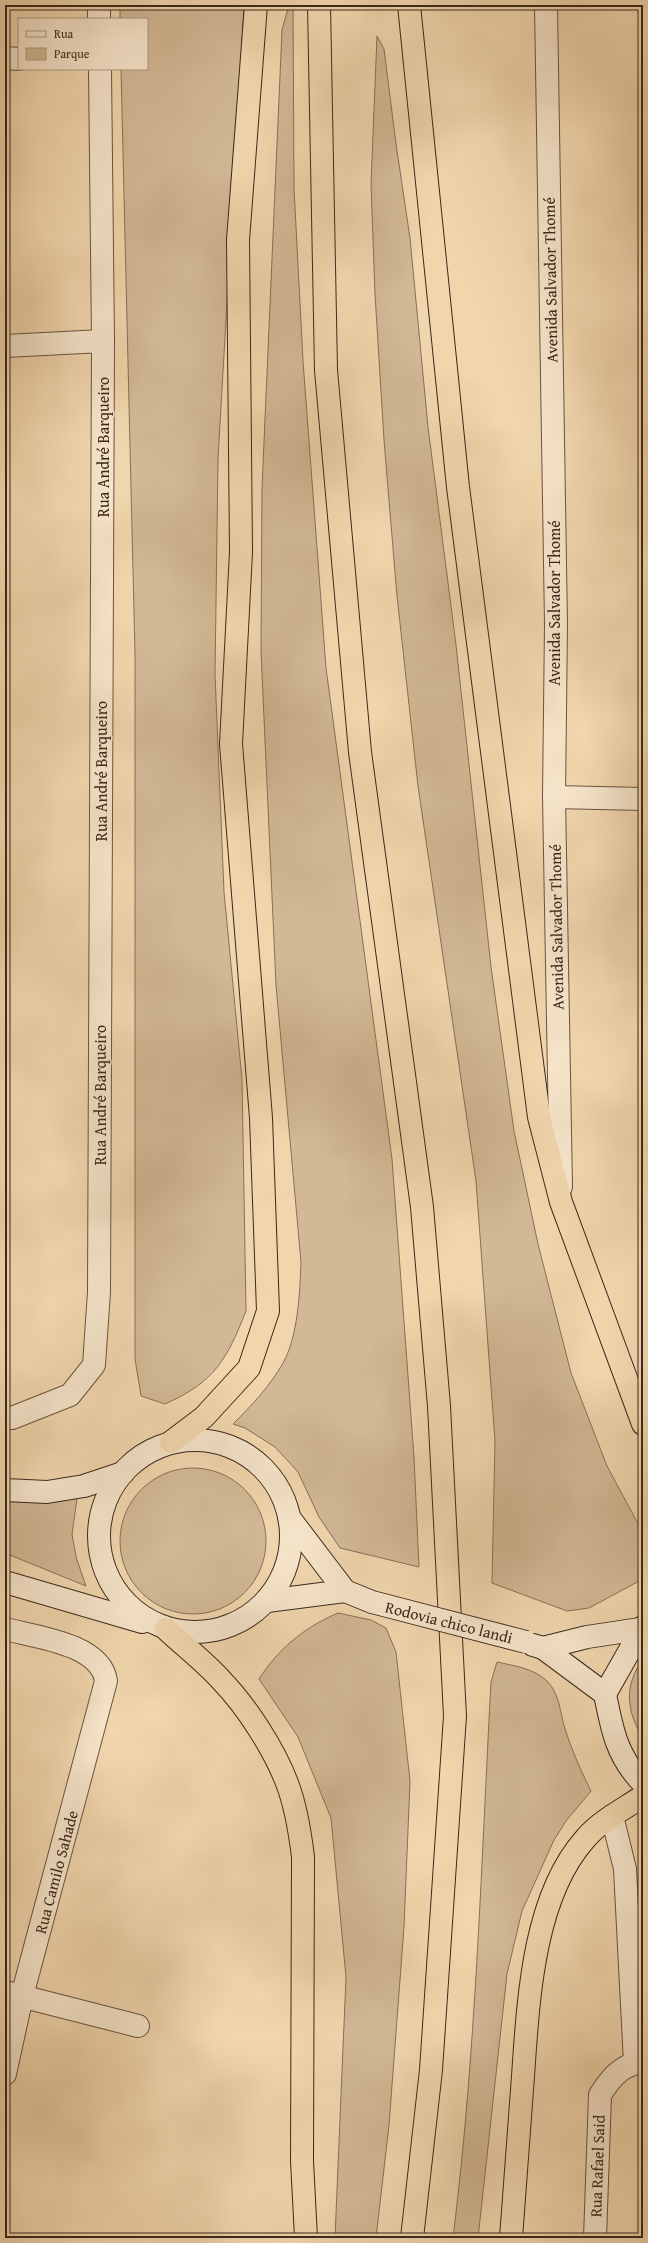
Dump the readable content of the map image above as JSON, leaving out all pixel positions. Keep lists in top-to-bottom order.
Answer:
{
  "streets": {
    "street": [
      "Avenida Salvador Thomé",
      "Rua André Barqueiro",
      "Rodovia chico landi",
      "Rua Camilo Sahade",
      "Rua Rafael Said"
    ]
  },
  "legend": ["Rua", "Parque"]
}
